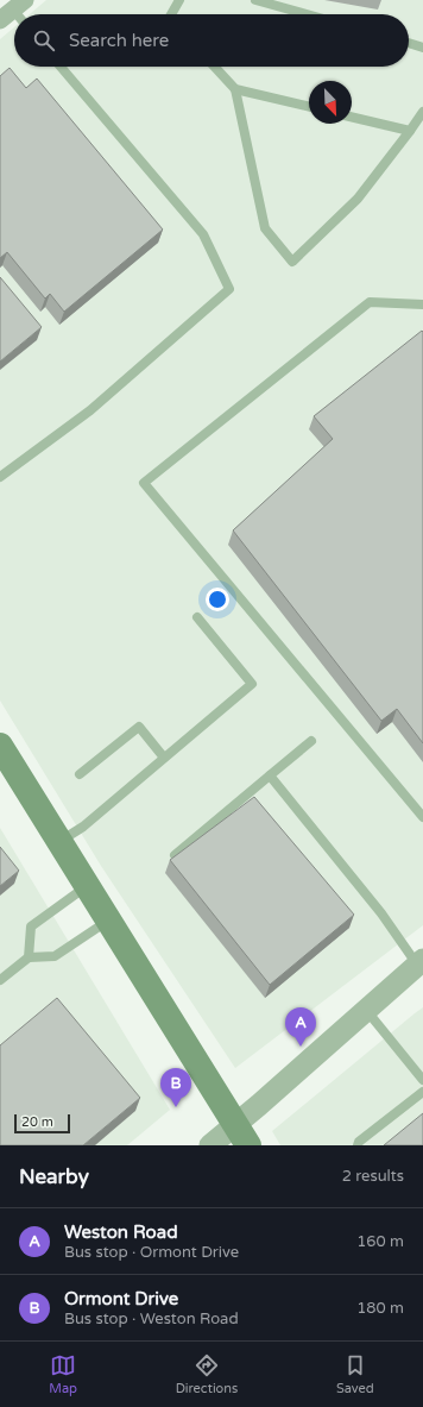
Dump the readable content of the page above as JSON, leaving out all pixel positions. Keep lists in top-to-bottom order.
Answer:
{
  "scale_bar": "20 m",
  "north": "bottom right",
  "page": {
    "search": "Search here",
    "pins": ["A", "B"],
    "scale": "20 m",
    "heading": ["Nearby", "2 results"],
    "list": [
      {
        "mark": "A",
        "name": "Weston Road",
        "note": "Bus stop · Ormont Drive",
        "value": "160 m"
      },
      {
        "mark": "B",
        "name": "Ormont Drive",
        "note": "Bus stop · Weston Road",
        "value": "180 m"
      }
    ],
    "nav": ["Map", "Directions", "Saved"]
  }
}
